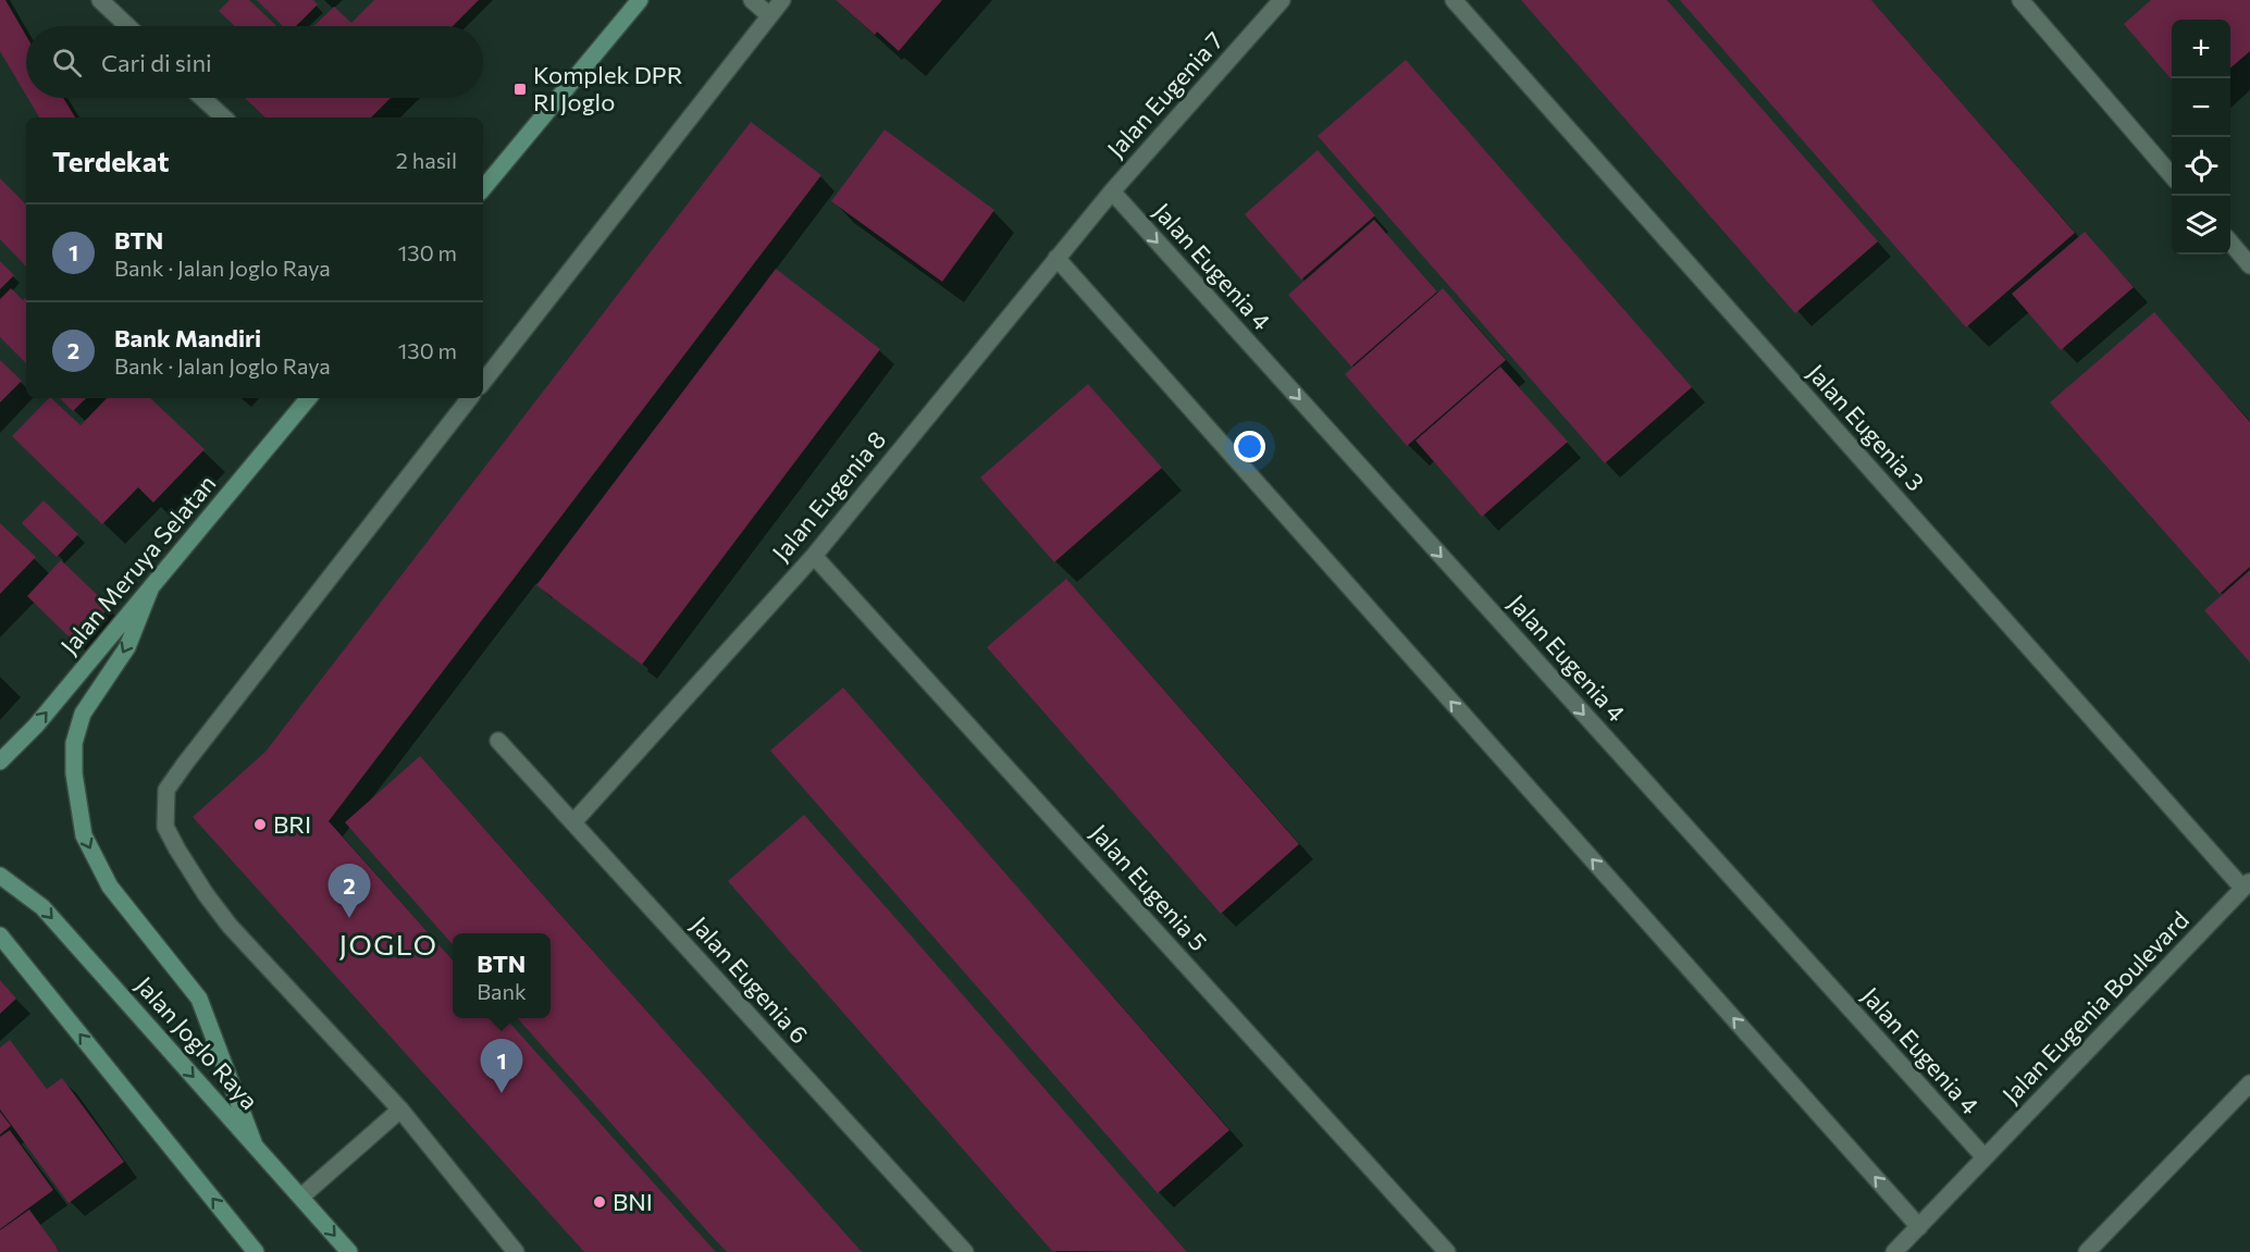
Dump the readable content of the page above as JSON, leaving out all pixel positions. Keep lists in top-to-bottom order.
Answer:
{
  "streets": {
    "main road": ["Jalan Meruya Selatan", "Jalan Joglo Raya"],
    "street": [
      "Jalan Eugenia 7",
      "Jalan Eugenia 4",
      "Jalan Eugenia 3",
      "Jalan Eugenia 8",
      "Jalan Eugenia 5",
      "Jalan Eugenia 6",
      "Jalan Eugenia Boulevard"
    ]
  },
  "crossings": [
    ["Jalan Eugenia 7", "Jalan Eugenia 4"],
    ["Jalan Eugenia 7", "Jalan Eugenia 8"],
    ["Jalan Eugenia 4", "Jalan Eugenia 8"],
    ["Jalan Eugenia 4", "Jalan Eugenia Boulevard"],
    ["Jalan Eugenia 3", "Jalan Eugenia Boulevard"],
    ["Jalan Eugenia 8", "Jalan Eugenia 5"],
    ["Jalan Eugenia 8", "Jalan Eugenia 6"]
  ],
  "one_way": ["Jalan Meruya Selatan"],
  "districts": ["JOGLO"],
  "places": {
    "transit": ["Komplek DPR RI Joglo"],
    "other": ["BRI", "BNI"]
  },
  "page": {
    "map_buttons": ["+", "−"],
    "search": "Cari di sini",
    "heading": ["Terdekat", "2 hasil"],
    "list": [
      {
        "mark": "1",
        "name": "BTN",
        "note": "Bank · Jalan Joglo Raya",
        "value": "130 m"
      },
      {
        "mark": "2",
        "name": "Bank Mandiri",
        "note": "Bank · Jalan Joglo Raya",
        "value": "130 m"
      }
    ],
    "pins": ["2", "1"],
    "popup": ["BTN", "Bank"]
  }
}
